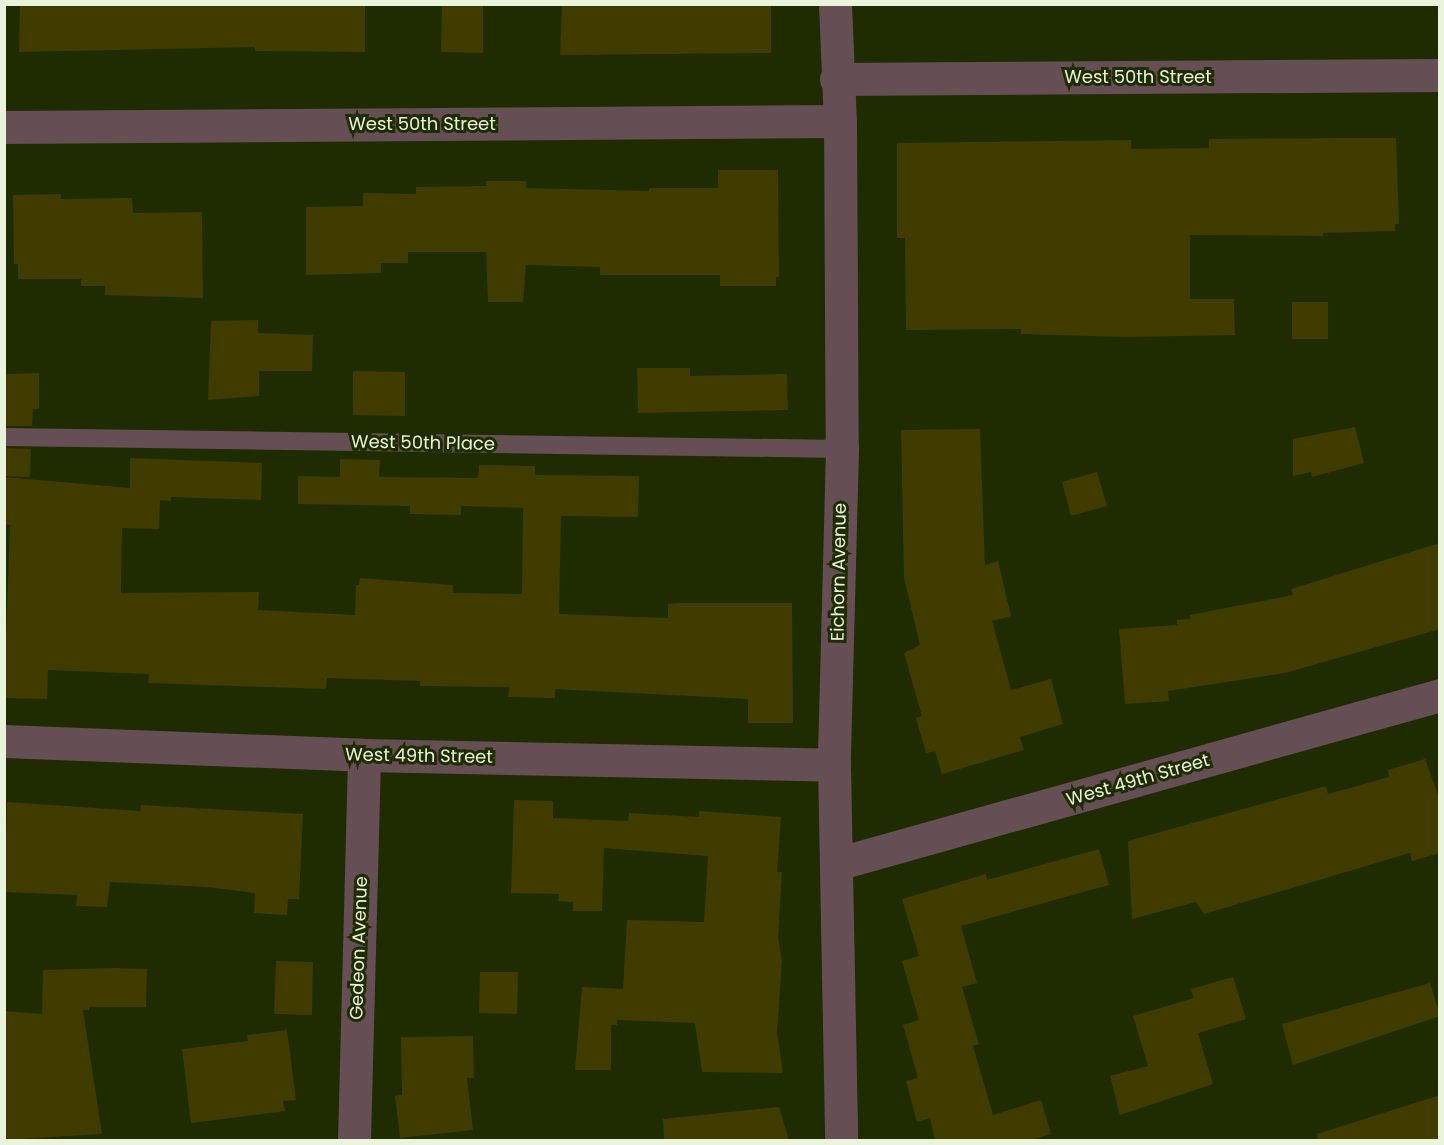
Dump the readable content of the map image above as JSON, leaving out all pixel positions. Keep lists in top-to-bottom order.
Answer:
{
  "streets": {
    "street": [
      "West 50th Street",
      "Eichorn Avenue",
      "West 49th Street",
      "Gedeon Avenue"
    ],
    "lane": ["West 50th Place"]
  },
  "crossings": [
    ["West 50th Street", "Eichorn Avenue"],
    ["West 50th Place", "Eichorn Avenue"],
    ["Eichorn Avenue", "West 49th Street"],
    ["West 49th Street", "Gedeon Avenue"]
  ]
}
